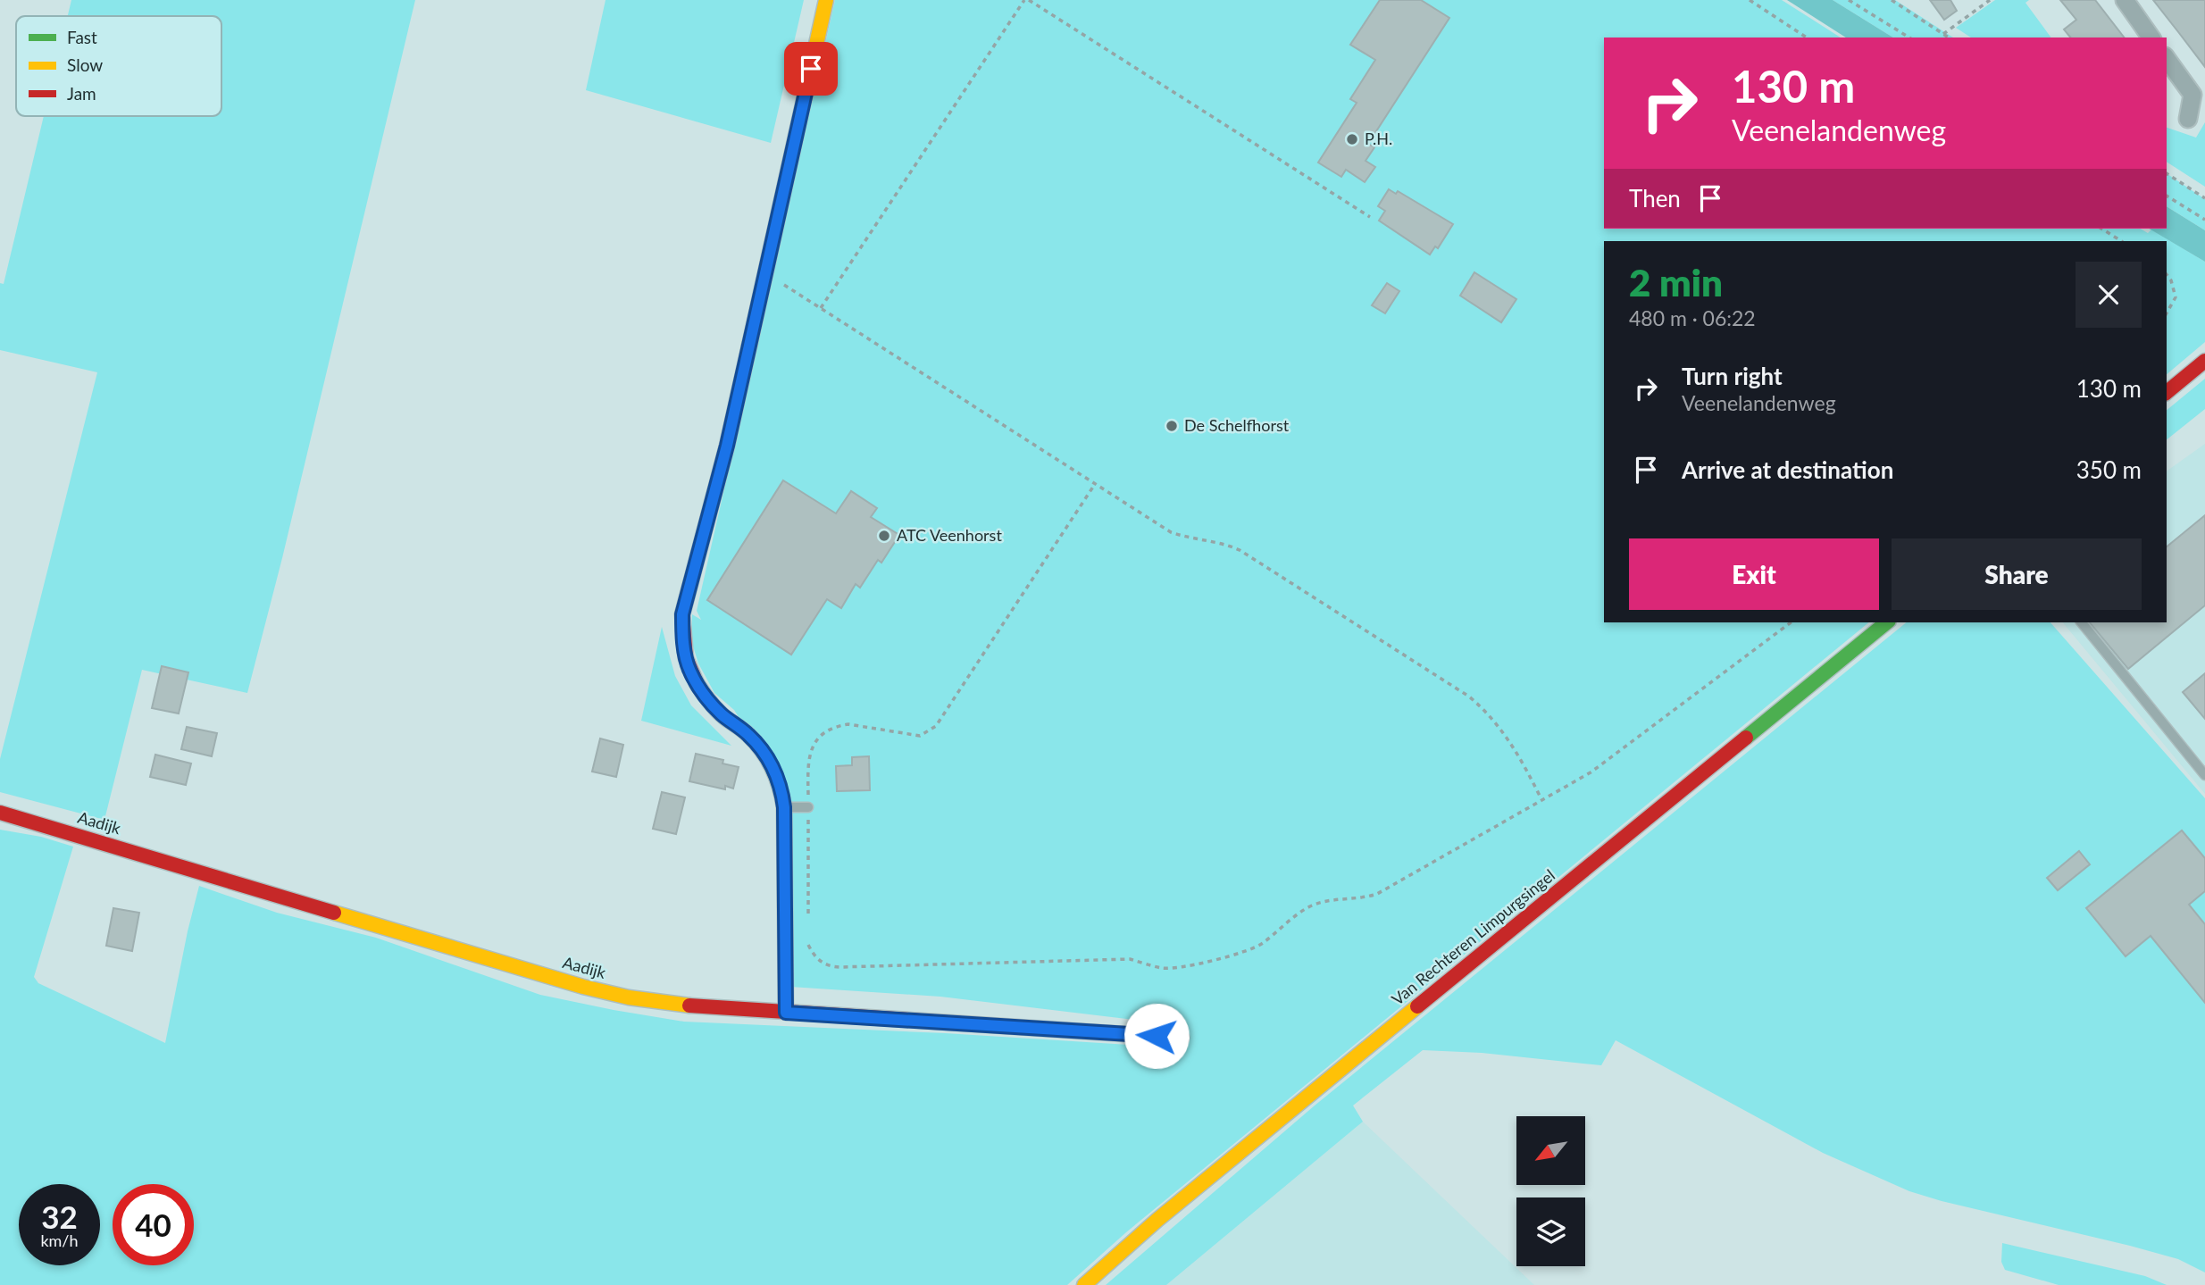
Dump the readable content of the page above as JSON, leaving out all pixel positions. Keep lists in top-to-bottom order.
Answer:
{
  "streets": {
    "street": ["Aadijk", "Van Rechteren Limpurgsingel"]
  },
  "places": ["P.H.", "De Schelfhorst", "ATC Veenhorst"],
  "legend": ["Fast", "Slow", "Jam"],
  "north": "bottom left",
  "page": {
    "turn": ["130 m", "Veenelandenweg"],
    "then": "Then",
    "heading": ["2 min", "480 m · 06:22"],
    "list": [
      {
        "name": "Turn right",
        "note": "Veenelandenweg",
        "value": "130 m"
      },
      {
        "name": "Arrive at destination",
        "value": "350 m"
      }
    ],
    "buttons": ["Exit", "Share"],
    "speed": "32 km/h",
    "limit": "40"
  }
}
